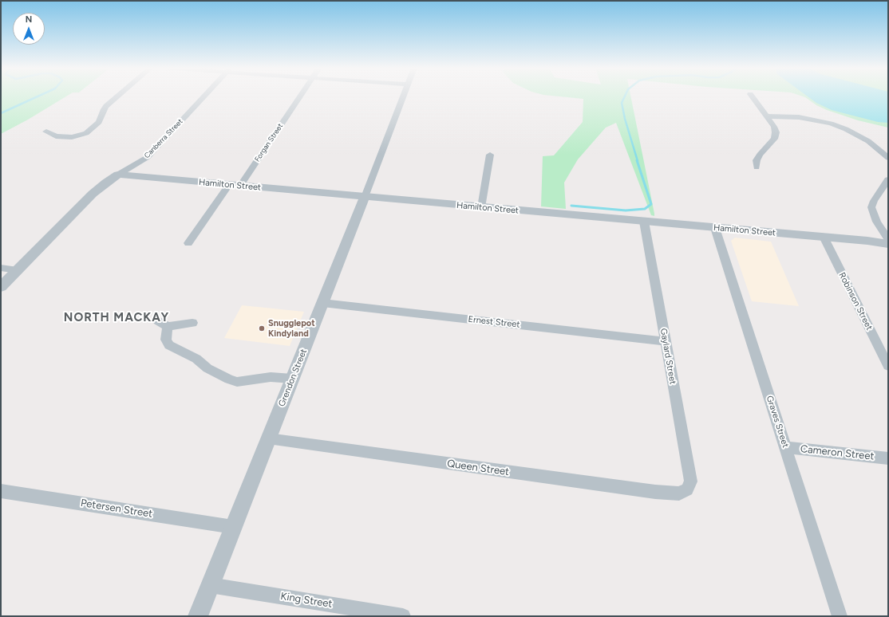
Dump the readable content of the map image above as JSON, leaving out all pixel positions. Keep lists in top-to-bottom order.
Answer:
{
  "streets": {
    "street": [
      "Canberra Street",
      "Forgan Street",
      "Hamilton Street",
      "Robinson Street",
      "Ernest Street",
      "Gaylard Street",
      "Grendon Street",
      "Graves Street",
      "Cameron Street",
      "Queen Street",
      "Petersen Street",
      "King Street"
    ]
  },
  "crossings": [
    ["Canberra Street", "Hamilton Street"],
    ["Forgan Street", "Hamilton Street"],
    ["Hamilton Street", "Robinson Street"],
    ["Hamilton Street", "Gaylard Street"],
    ["Hamilton Street", "Grendon Street"],
    ["Hamilton Street", "Graves Street"],
    ["Ernest Street", "Gaylard Street"],
    ["Ernest Street", "Grendon Street"],
    ["Gaylard Street", "Queen Street"],
    ["Grendon Street", "Queen Street"],
    ["Grendon Street", "Petersen Street"],
    ["Grendon Street", "King Street"],
    ["Graves Street", "Cameron Street"]
  ],
  "districts": ["NORTH MACKAY"],
  "places": ["Snugglepot Kindyland"],
  "north": "top"
}
